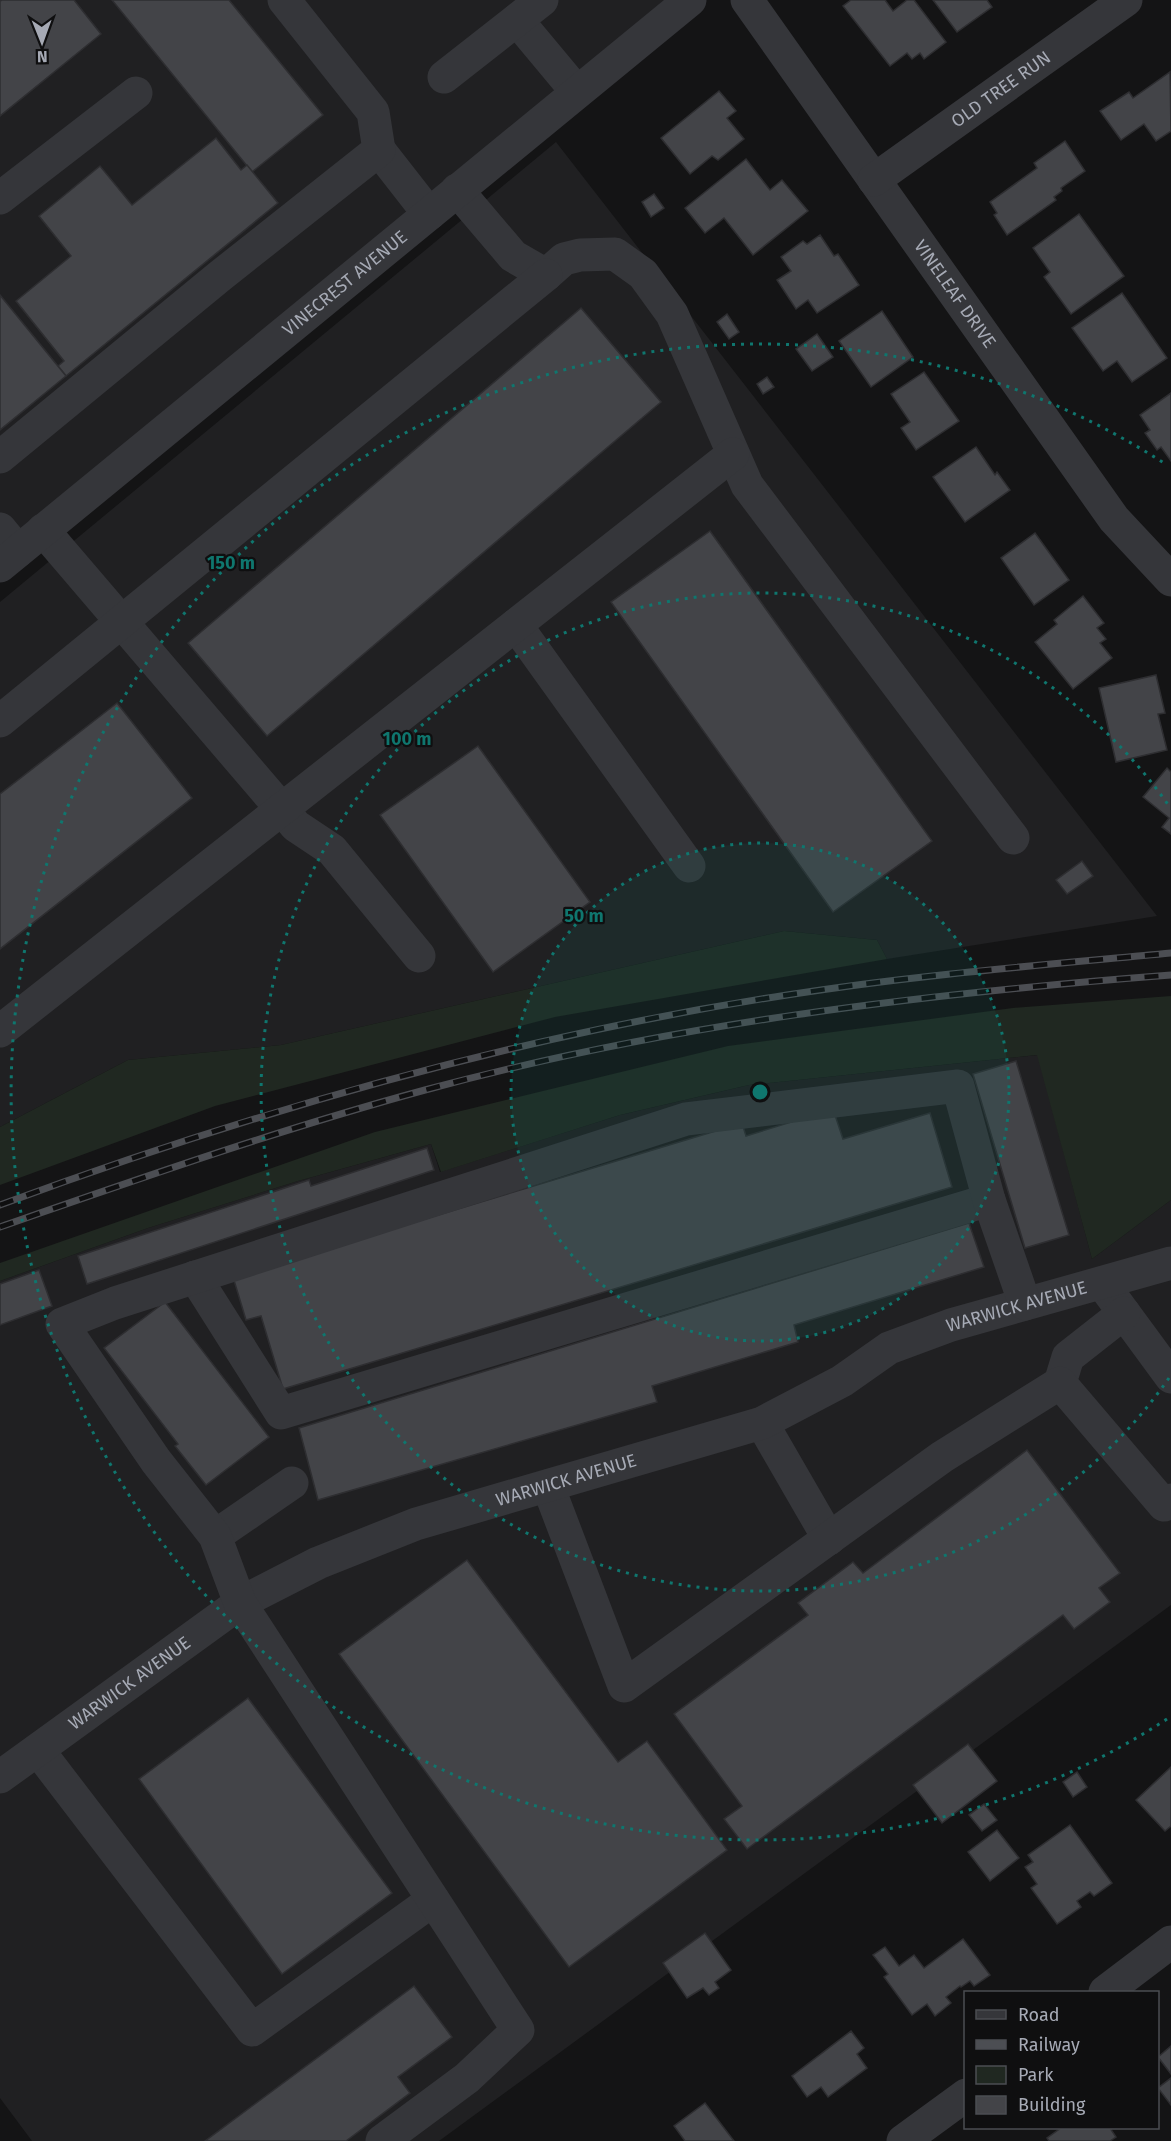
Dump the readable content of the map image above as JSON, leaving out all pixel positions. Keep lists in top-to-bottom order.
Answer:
{
  "streets": {
    "street": [
      "OLD TREE RUN",
      "VINECREST AVENUE",
      "VINELEAF DRIVE",
      "WARWICK AVENUE"
    ]
  },
  "crossings": [
    ["OLD TREE RUN", "VINELEAF DRIVE"]
  ],
  "legend": [
    "Road",
    "Railway",
    "Park",
    "Building"
  ],
  "north": "bottom",
  "rings": ["150 m", "100 m", "50 m"]
}
